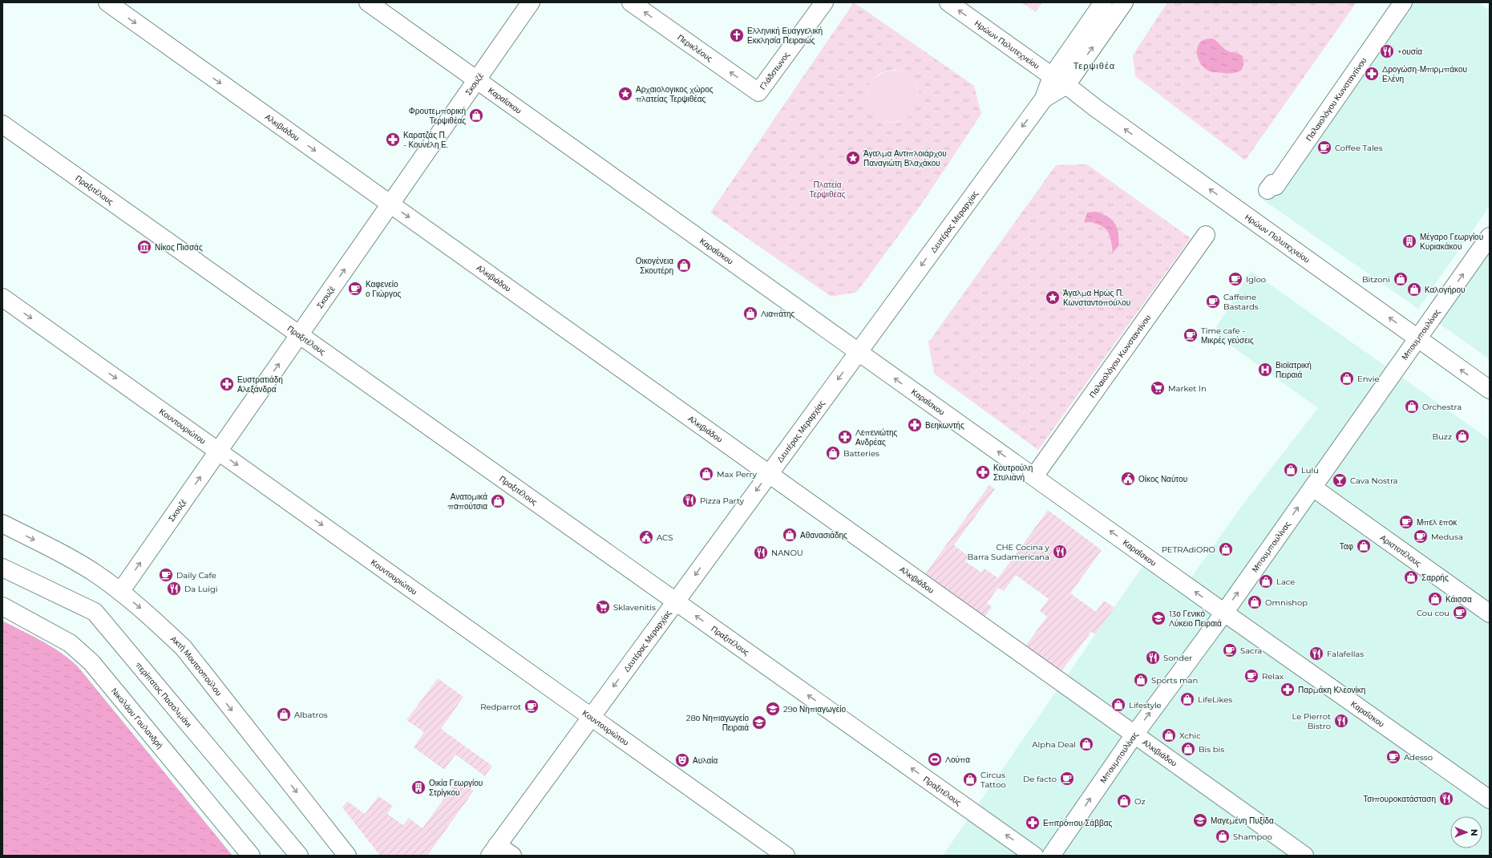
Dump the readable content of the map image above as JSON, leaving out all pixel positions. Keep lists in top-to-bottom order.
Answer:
{
  "streets": {
    "street": [
      "Ηρώων Πολυτεχνείου",
      "Περικλέους",
      "Γλάδστωνος",
      "Σκουζέ",
      "Παλαιολόγου Κωνσταντίνου",
      "Καραΐσκου",
      "Αλκιβιάδου",
      "Πραξιτέλους",
      "Δευτέρας Μεραρχίας",
      "Μπουμπουλίνας",
      "Κουντουριώτου",
      "Αριστοτέλους",
      "Ακτή Μουτσοπούλου",
      "περίπατος Πασαλιμάνι",
      "Νικολάου Γουλανδρή"
    ]
  },
  "crossings": [
    ["Ηρώων Πολυτεχνείου", "Δευτέρας Μεραρχίας"],
    ["Ηρώων Πολυτεχνείου", "Μπουμπουλίνας"],
    ["Περικλέους", "Γλάδστωνος"],
    ["Σκουζέ", "Καραΐσκου"],
    ["Σκουζέ", "Αλκιβιάδου"],
    ["Σκουζέ", "Πραξιτέλους"],
    ["Σκουζέ", "Κουντουριώτου"],
    ["Σκουζέ", "Ακτή Μουτσοπούλου"],
    ["Παλαιολόγου Κωνσταντίνου", "Καραΐσκου"],
    ["Καραΐσκου", "Δευτέρας Μεραρχίας"],
    ["Καραΐσκου", "Μπουμπουλίνας"],
    ["Αλκιβιάδου", "Δευτέρας Μεραρχίας"],
    ["Αλκιβιάδου", "Μπουμπουλίνας"],
    ["Πραξιτέλους", "Δευτέρας Μεραρχίας"],
    ["Δευτέρας Μεραρχίας", "Κουντουριώτου"],
    ["Μπουμπουλίνας", "Αριστοτέλους"]
  ],
  "one_way": [
    "Ηρώων Πολυτεχνείου",
    "Περικλέους",
    "Σκουζέ",
    "Αλκιβιάδου",
    "Μπουμπουλίνας",
    "Κουντουριώτου",
    "Ακτή Μουτσοπούλου"
  ],
  "districts": ["Τερψιθέα"],
  "parks": ["Πλατεία Τερψιθέας"],
  "places": {
    "church": ["Ελληνική Ευαγγελική Εκκλησία Πειραιώς"],
    "restaurant": [
      "+ουσία",
      "Pizza Party",
      "CHE Cocina y Barra Sudamericana",
      "NANOU",
      "Da Luigi",
      "Falafellas",
      "Sonder",
      "Le Pierrot Bistro",
      "Τσιπουροκατάσταση"
    ],
    "pharmacy": [
      "Δρογώση-Μπιρμπάκου Ελένη",
      "Καρατζάς Π. - Κουνέλη Ε.",
      "Ευστρατιάδη Αλεξάνδρα",
      "Βεηκωντής",
      "Λεπενιώτης Ανδρέας",
      "Κουτρούλη Στυλιανή",
      "Παρμάκη Κλεονίκη",
      "Επιτρόπου Σάββας"
    ],
    "place": ["Αρχαιολογικος χώρος πλατείας Τερψιθέας", "Άγαλμα Αντιπλοιάρχου Παναγιώτη Βλαχάκου", "Άγαλμα Ηρώς Π. Κωνσταντοπούλου"],
    "shop": [
      "Φρουτεμπορική Τερψιθέας",
      "Οικογένεια Σκουτέρη",
      "Bitzoni",
      "Καλογήρου",
      "Λιαπάτης",
      "Envie",
      "Orchestra",
      "Buzz",
      "Batteries",
      "Lulu",
      "Max Perry",
      "Ανατομικά παπούτσια",
      "Αθανασιάδης",
      "Ταφ",
      "PETRAdiORO",
      "Σαρρής",
      "Lace",
      "Κάισσα",
      "Omnishop",
      "Sports man",
      "LifeLikes",
      "Lifestyle",
      "Albatros",
      "Xchic",
      "Alpha Deal",
      "Bis bis",
      "Circus Tattoo",
      "Oz",
      "Shampoo"
    ],
    "cafe": [
      "Coffee Tales",
      "Igloo",
      "Καφενείο ο Γιώργος",
      "Caffeine Bastards",
      "Time cafe - Μικρές γεύσεις",
      "Μπελ εποκ",
      "Medusa",
      "Daily Cafe",
      "Cou cou",
      "Sacra",
      "Relax",
      "Redparrot",
      "Adesso",
      "De facto"
    ],
    "building": ["Μέγαρο Γεωργίου Κυριακάκου", "Οικία Γεωργίου Στρίγκου"],
    "museum": ["Νίκος Πισσάς"],
    "hospital": ["Βιοϊατρική Πειραιά"],
    "supermarket": ["Market In", "Sklavenitis"],
    "public building": ["Οίκος Ναύτου", "ACS"],
    "bar": ["Cava Nostra"],
    "school or university": [
      "13ο Γενικό Λύκειο Πειραιά",
      "29ο Νηπιαγωγείο",
      "28ο Νηπιαγωγείο Πειραιά",
      "Μαγεμένη Πυξίδα"
    ],
    "sports": ["Λούπα"],
    "theatre": ["Αυλαία"]
  },
  "north": "right"
}
